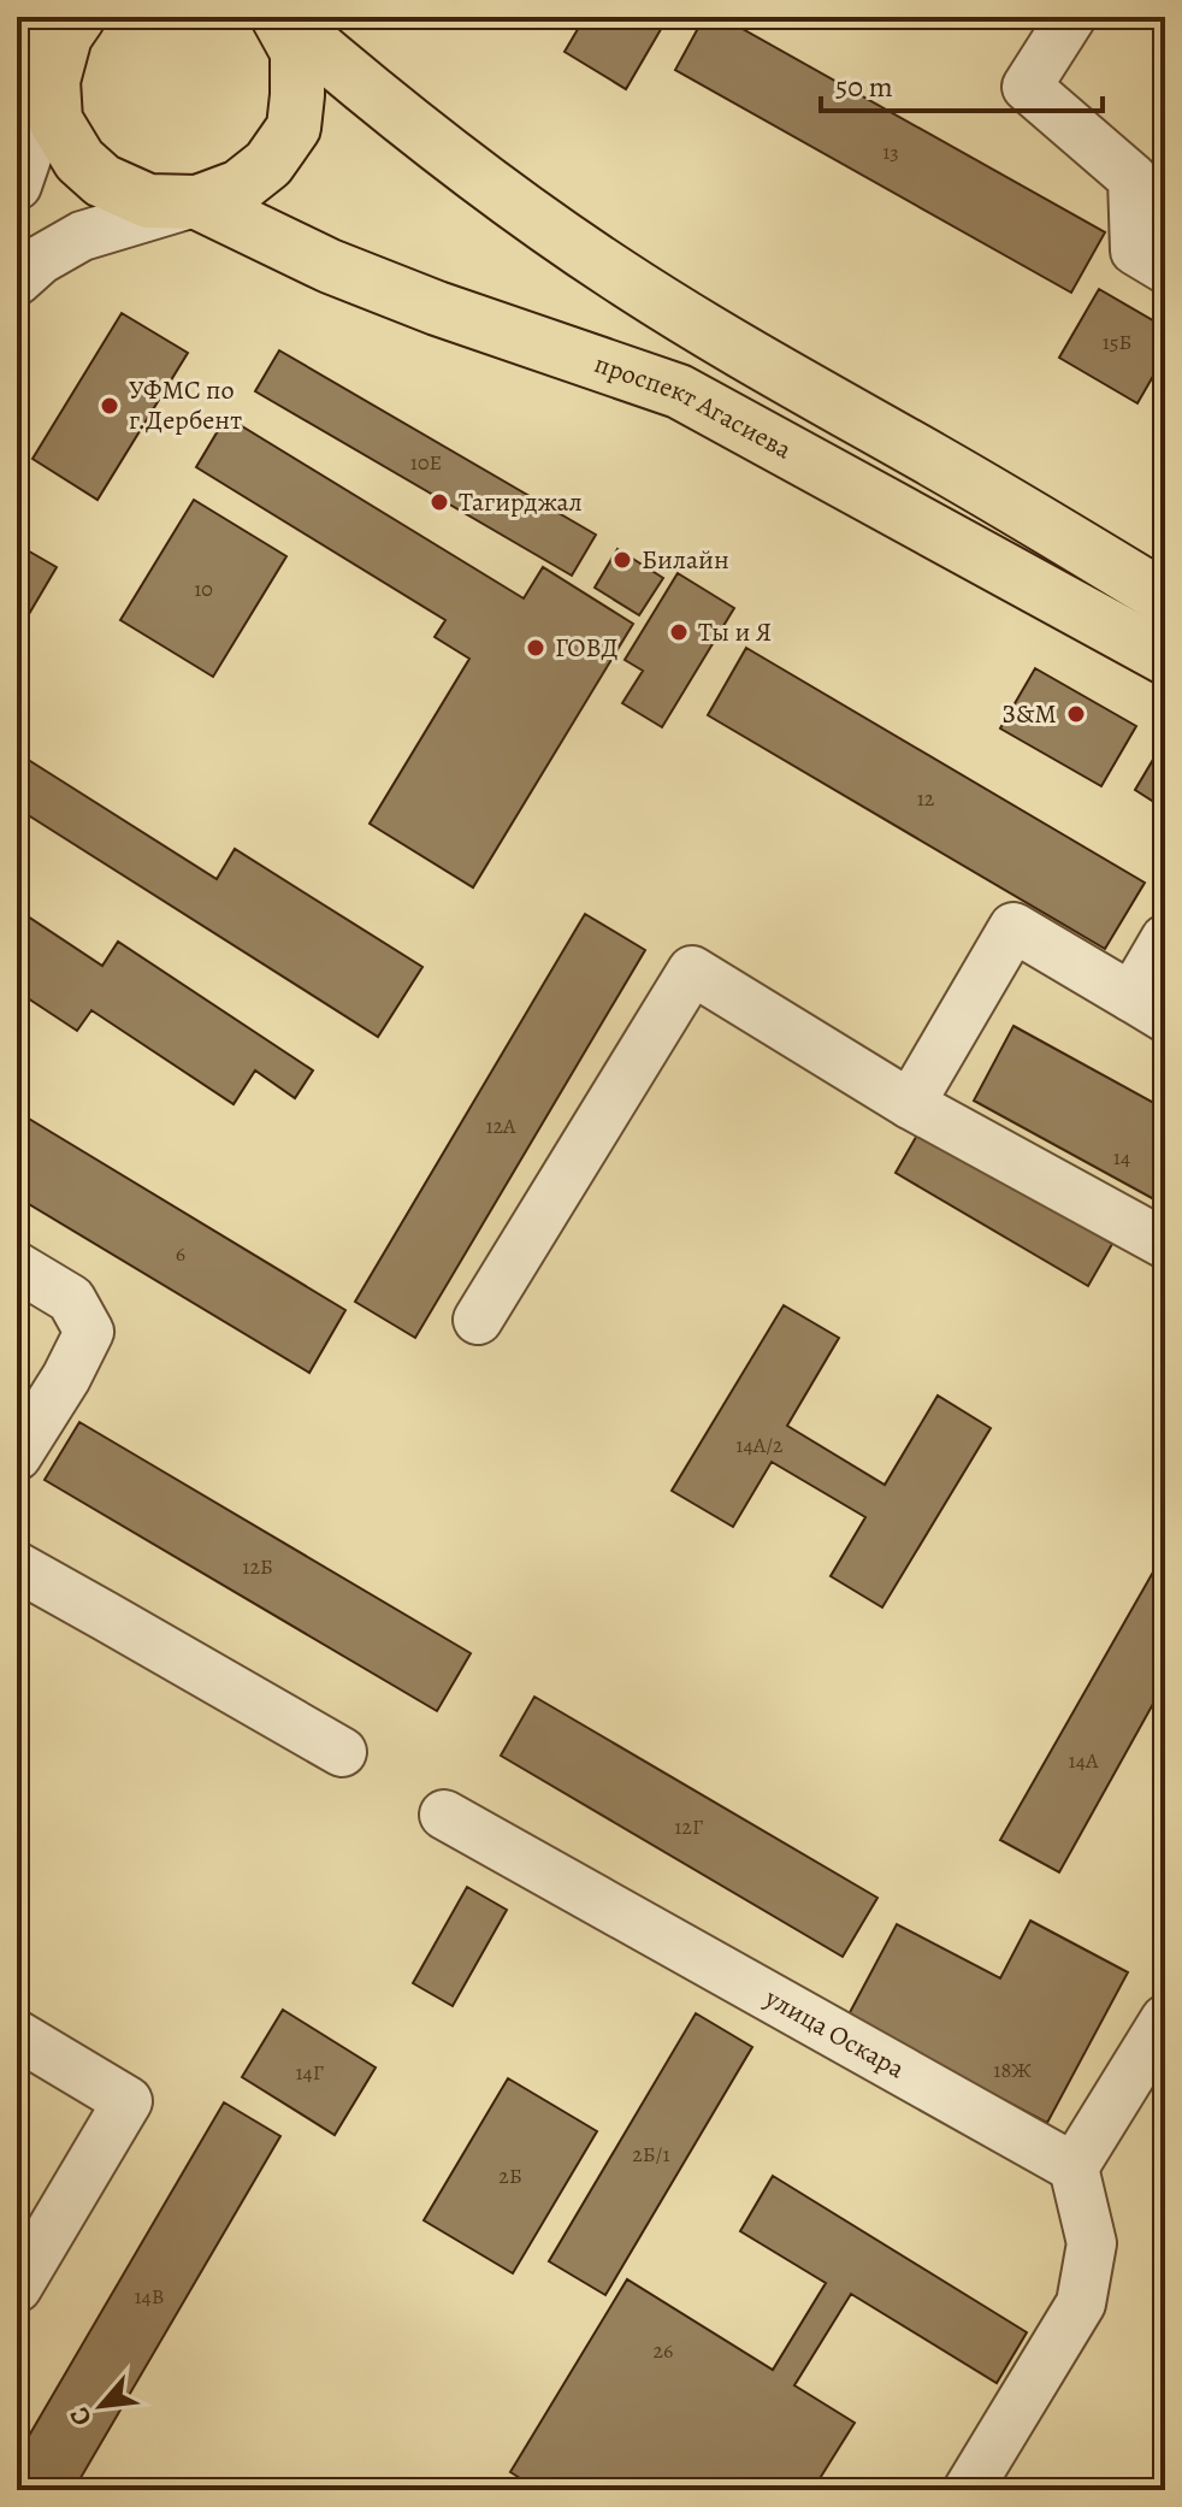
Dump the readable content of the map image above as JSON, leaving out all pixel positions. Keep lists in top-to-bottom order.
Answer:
{
  "streets": {
    "main road": ["проспект Агасиева"],
    "street": ["улица Оскара"]
  },
  "places": [
    "УФМС по г.Дербент",
    "Тагирджал",
    "Билайн",
    "Ты и Я",
    "ГОВД",
    "З&М"
  ],
  "house_numbers": [
    "13",
    "15Б",
    "10Е",
    "10",
    "12",
    "12А",
    "14",
    "6",
    "14А/2",
    "12Б",
    "14А",
    "12Г",
    "18Ж",
    "14Г",
    "2Б/1",
    "2Б",
    "14В",
    "26"
  ],
  "scale_bar": "50 m",
  "north": "bottom left"
}
